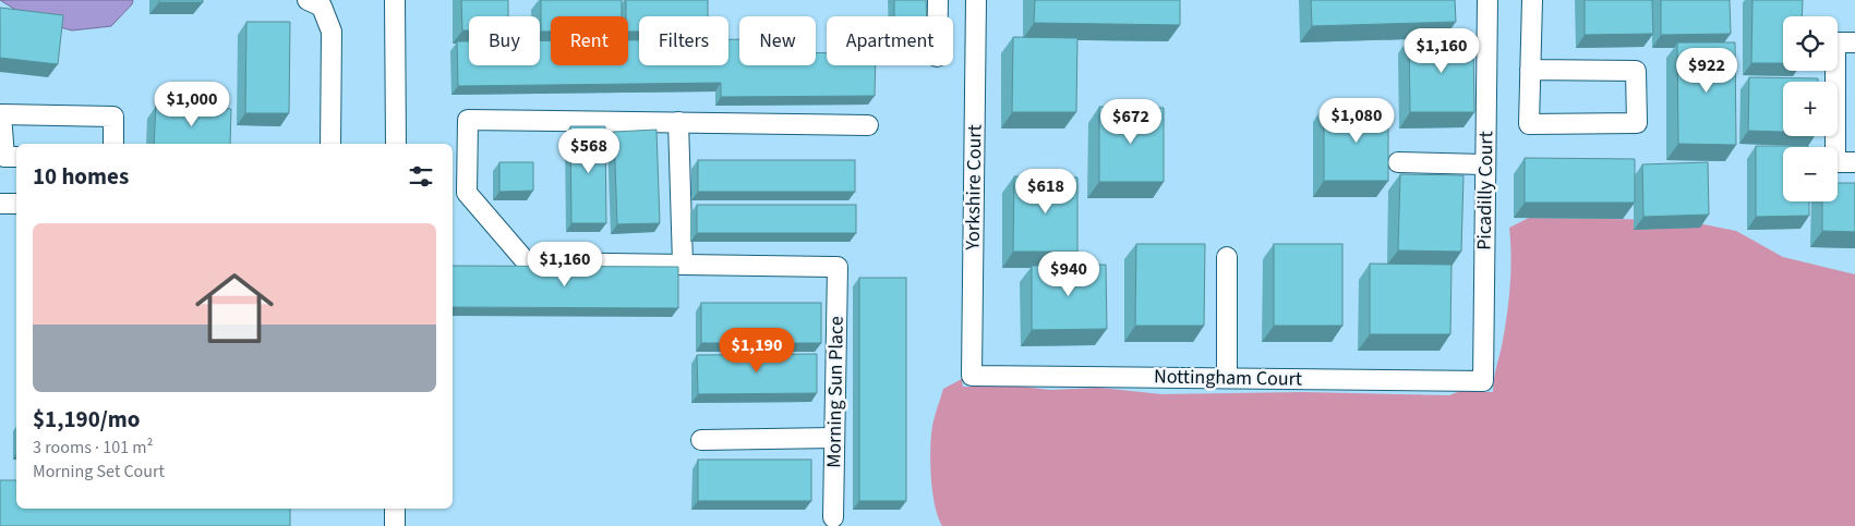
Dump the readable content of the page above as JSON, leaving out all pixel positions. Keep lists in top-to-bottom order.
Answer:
{
  "streets": {
    "street": [
      "Yorkshire Court",
      "Picadilly Court",
      "Nottingham Court",
      "Morning Sun Place"
    ]
  },
  "crossings": [
    ["Yorkshire Court", "Nottingham Court"],
    ["Picadilly Court", "Nottingham Court"]
  ],
  "page": {
    "map_buttons": ["+", "−"],
    "chip": [
      "Buy",
      "Rent",
      "Filters",
      "New",
      "Apartment"
    ],
    "price": [
      "$1,160",
      "$922",
      "$1,000",
      "$1,080",
      "$672",
      "$568",
      "$618",
      "$1,160",
      "$940",
      "$1,190"
    ],
    "heading": "10 homes",
    "list": [
      {
        "name": "$1,190/mo",
        "note": "3 rooms · 101 m² · Morning Set Court"
      }
    ]
  }
}
